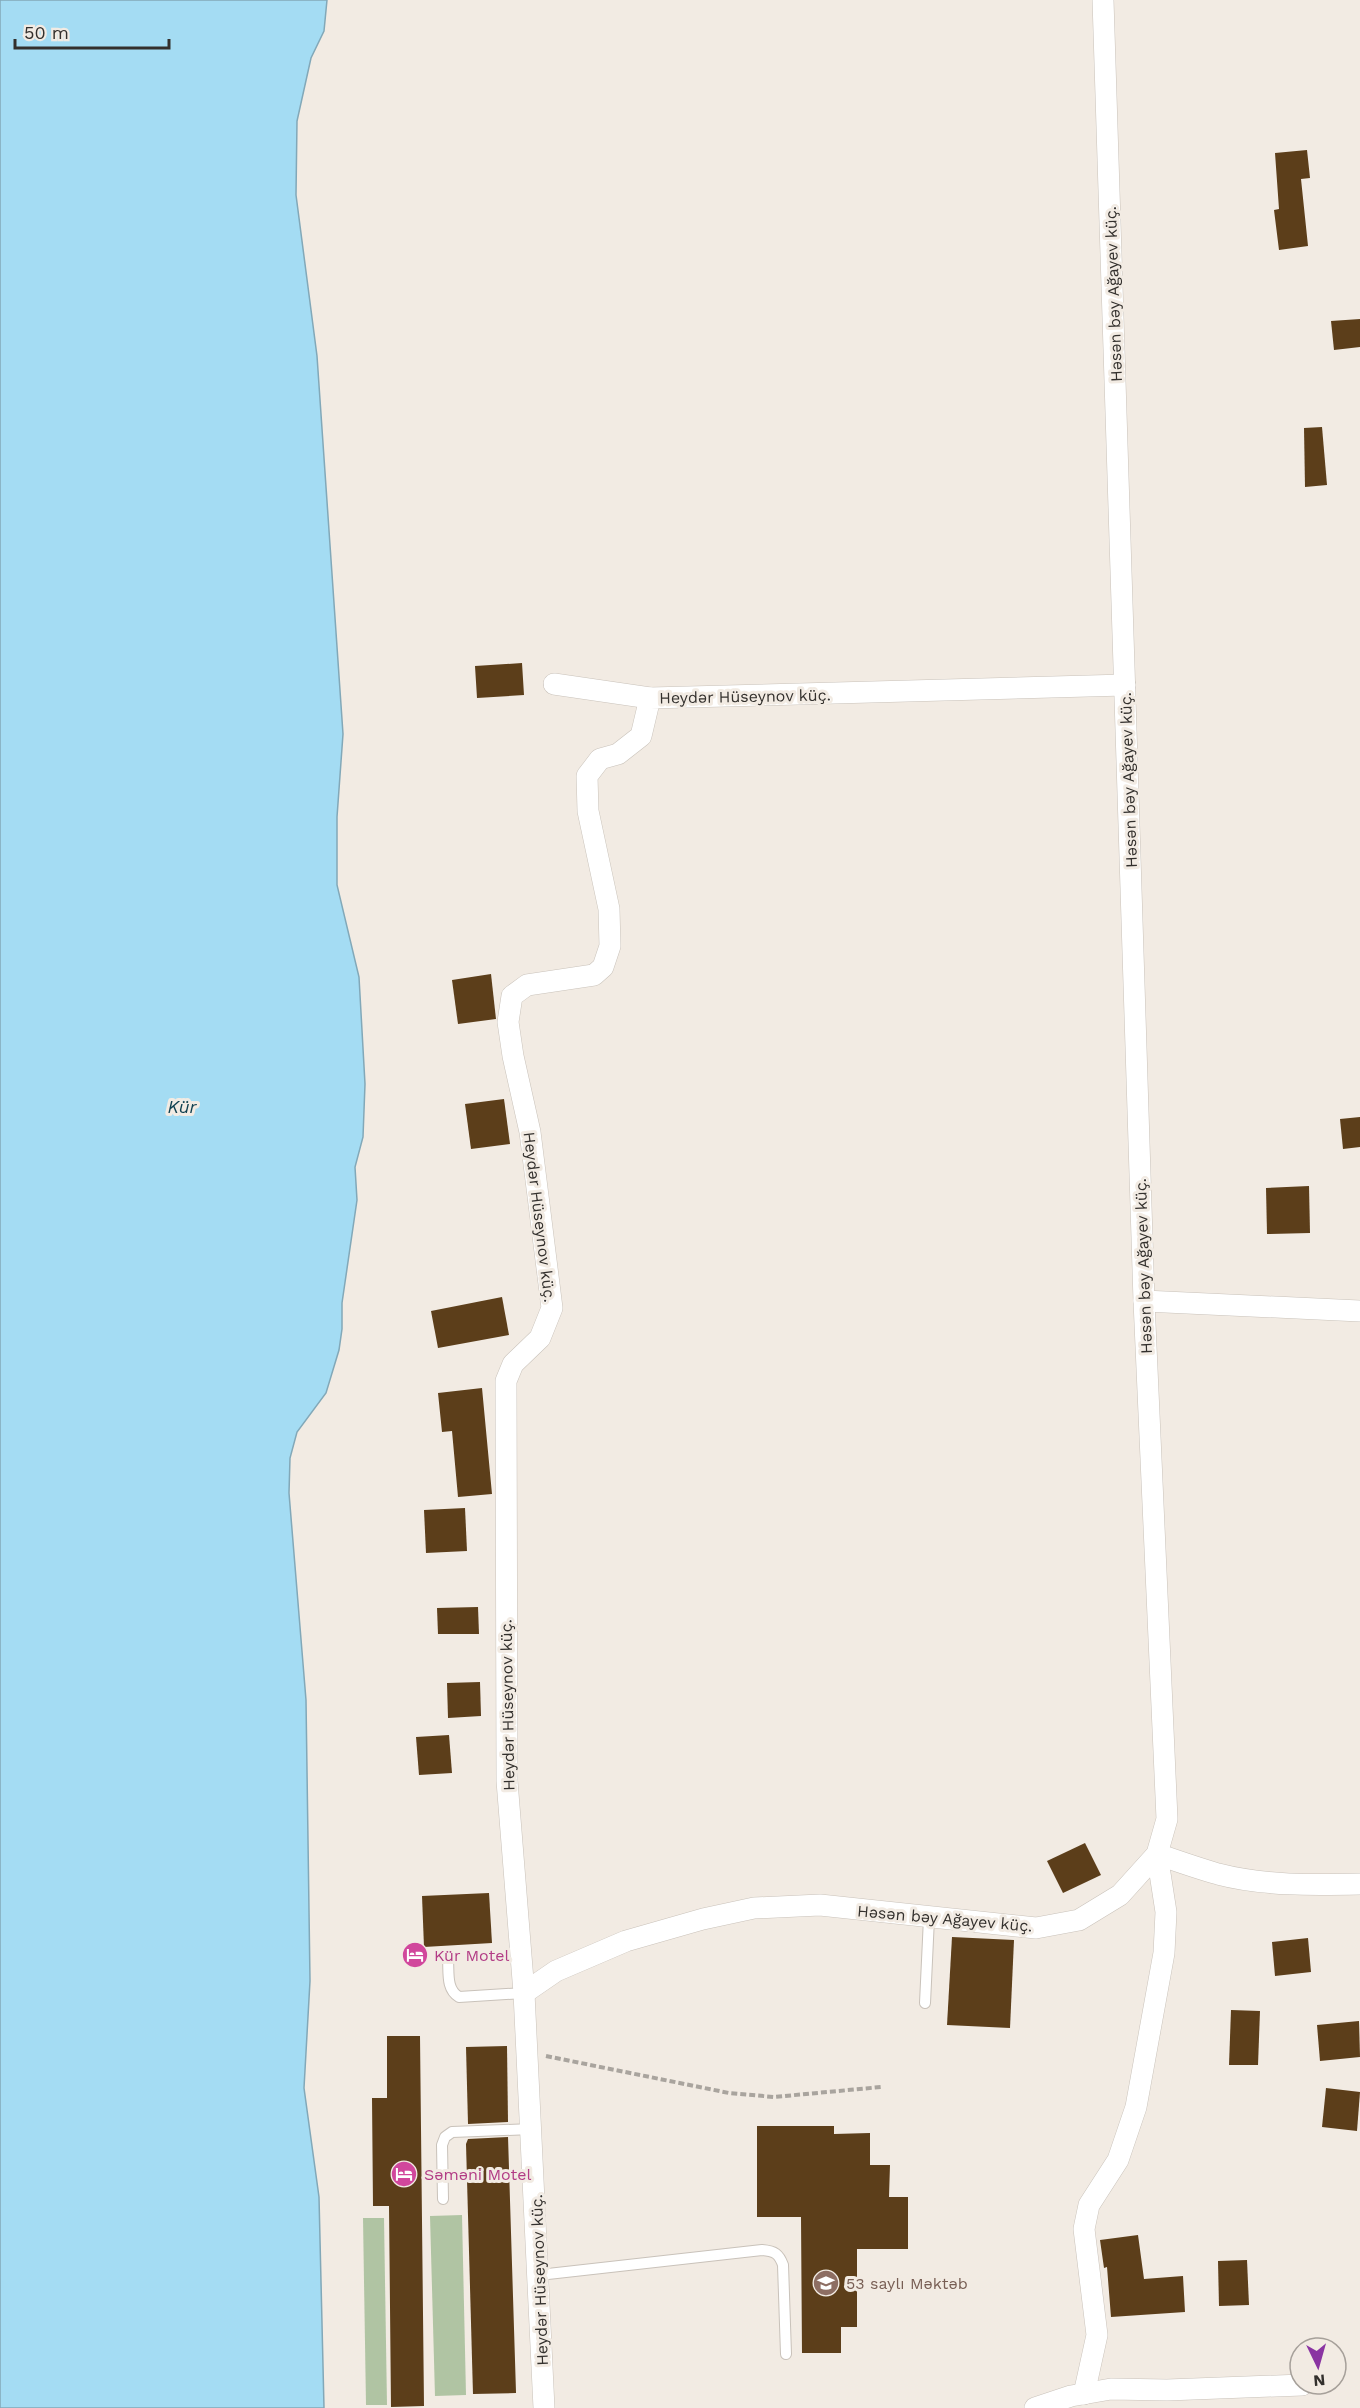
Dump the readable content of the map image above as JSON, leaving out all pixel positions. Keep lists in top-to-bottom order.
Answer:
{
  "streets": {
    "street": ["Həsən bəy Ağayev küç.", "Heydər Hüseynov küç."]
  },
  "crossings": [
    ["Həsən bəy Ağayev küç.", "Heydər Hüseynov küç."]
  ],
  "water": ["Kür"],
  "places": {
    "hotel": ["Kür Motel", "Səməni Motel"],
    "school or university": ["53 saylı Məktəb"]
  },
  "scale_bar": "50 m",
  "north": "bottom"
}
